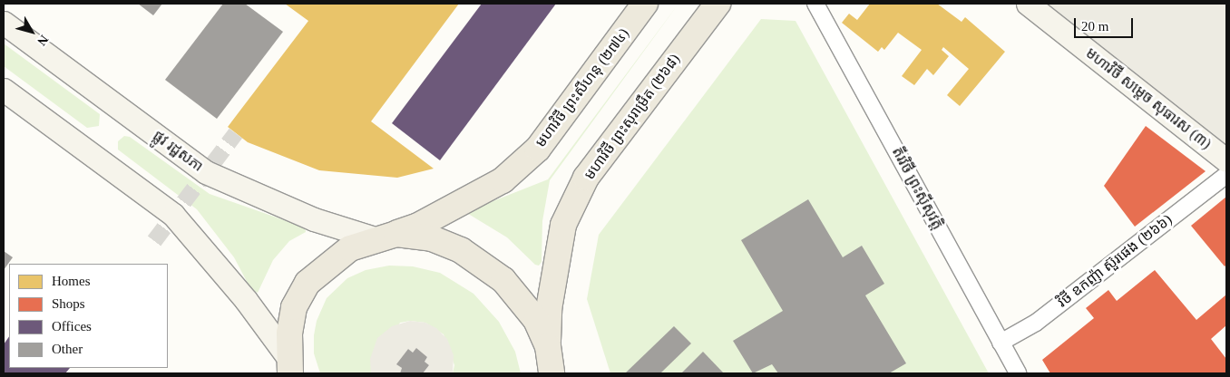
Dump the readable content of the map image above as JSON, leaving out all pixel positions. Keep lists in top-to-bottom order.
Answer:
{
  "streets": {
    "main road": [
      "មហាវិថី ព្រះសីហនុ (២៧៤)",
      "មហាវិថី សម្តេច សុធារស (៣)",
      "មហាវិថី ព្រះសុរាម្រឹត (២៦៨)",
      "ផ្លូវ រដ្ឋសភា"
    ],
    "street": ["តីរវិថី ព្រះស៊ីសុវត្តិ", "វិថី ឧកញ៉ា ស៊ួរផេង (២៦៦)"]
  },
  "crossings": [
    ["មហាវិថី ព្រះសីហនុ (២៧៤)", "ផ្លូវ រដ្ឋសភា"],
    ["តីរវិថី ព្រះស៊ីសុវត្តិ", "វិថី ឧកញ៉ា ស៊ួរផេង (២៦៦)"]
  ],
  "legend": [
    "Homes",
    "Shops",
    "Offices",
    "Other"
  ],
  "scale_bar": "20 m",
  "north": "bottom right"
}
